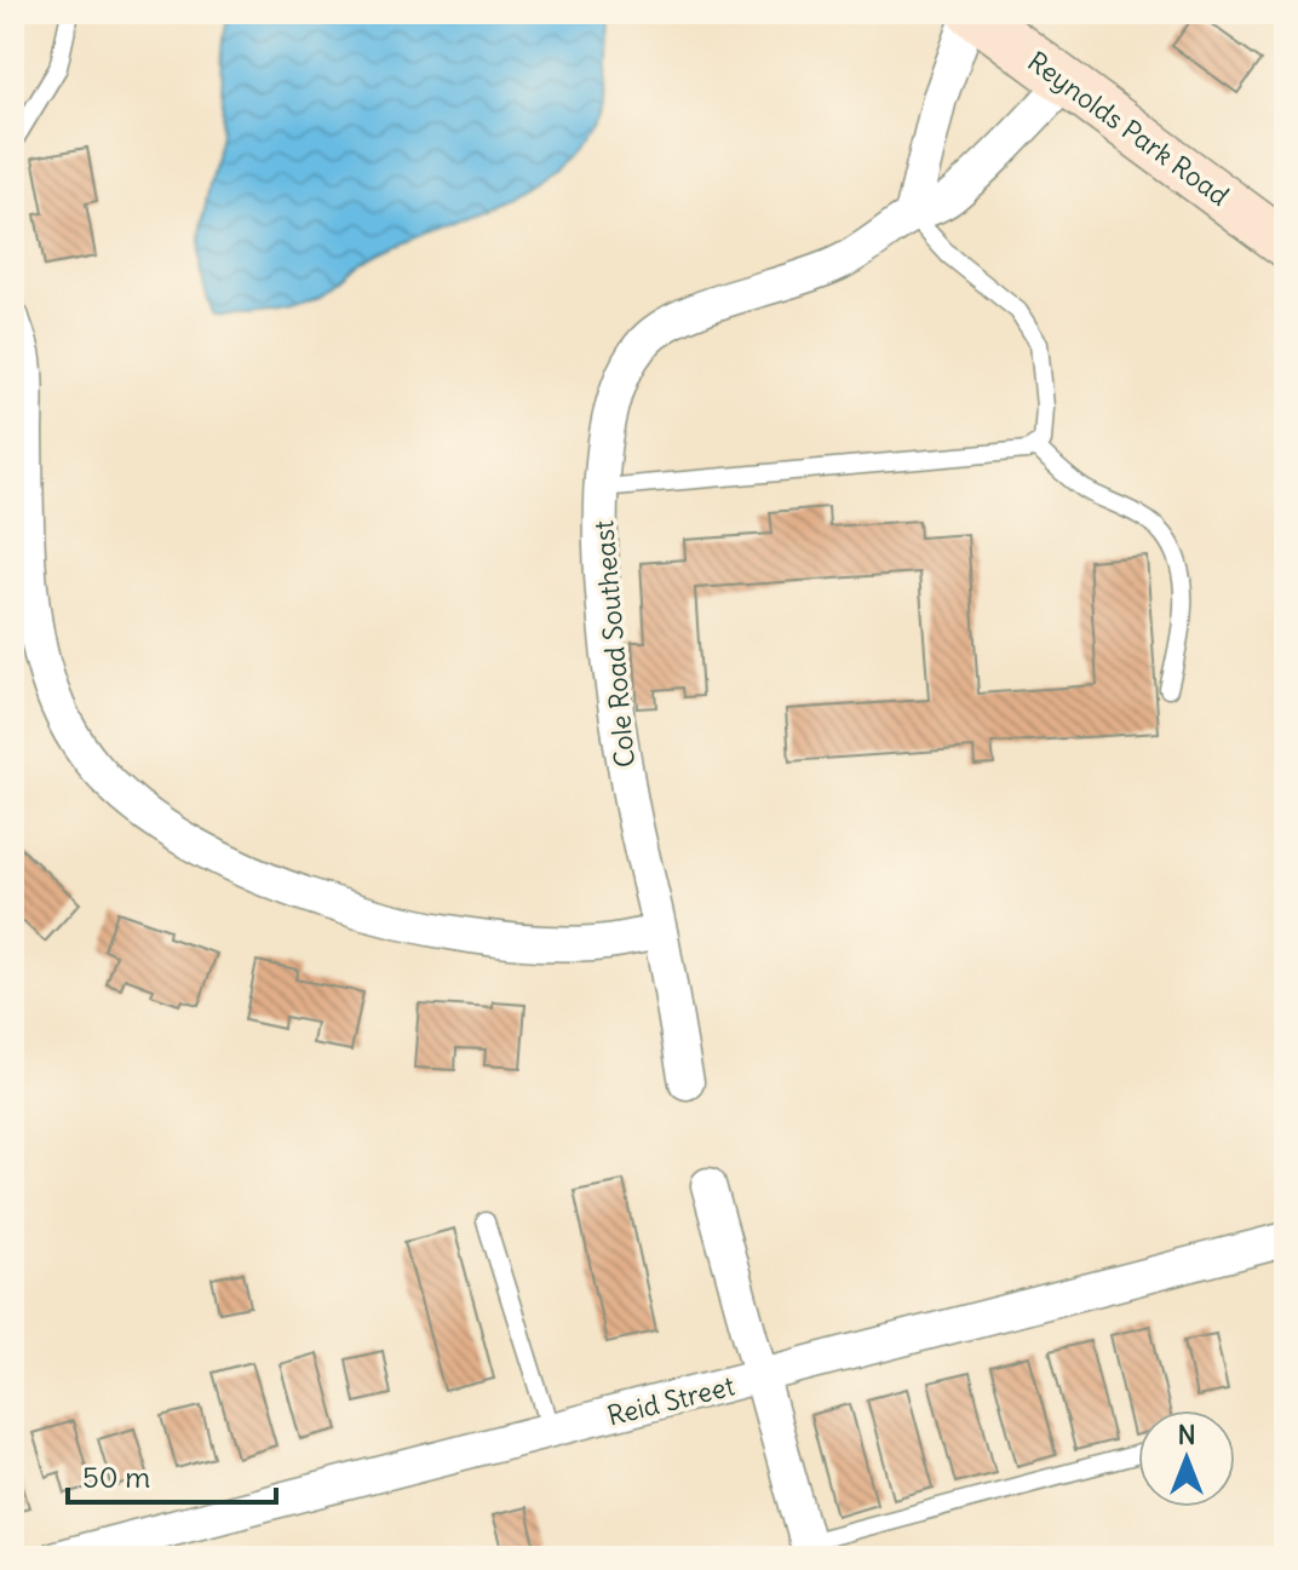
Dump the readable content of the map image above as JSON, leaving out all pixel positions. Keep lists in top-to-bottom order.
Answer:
{
  "streets": {
    "main road": ["Reynolds Park Road"],
    "street": ["Cole Road Southeast", "Reid Street"]
  },
  "crossings": [
    ["Reynolds Park Road", "Cole Road Southeast"]
  ],
  "scale_bar": "50 m",
  "north": "top"
}
